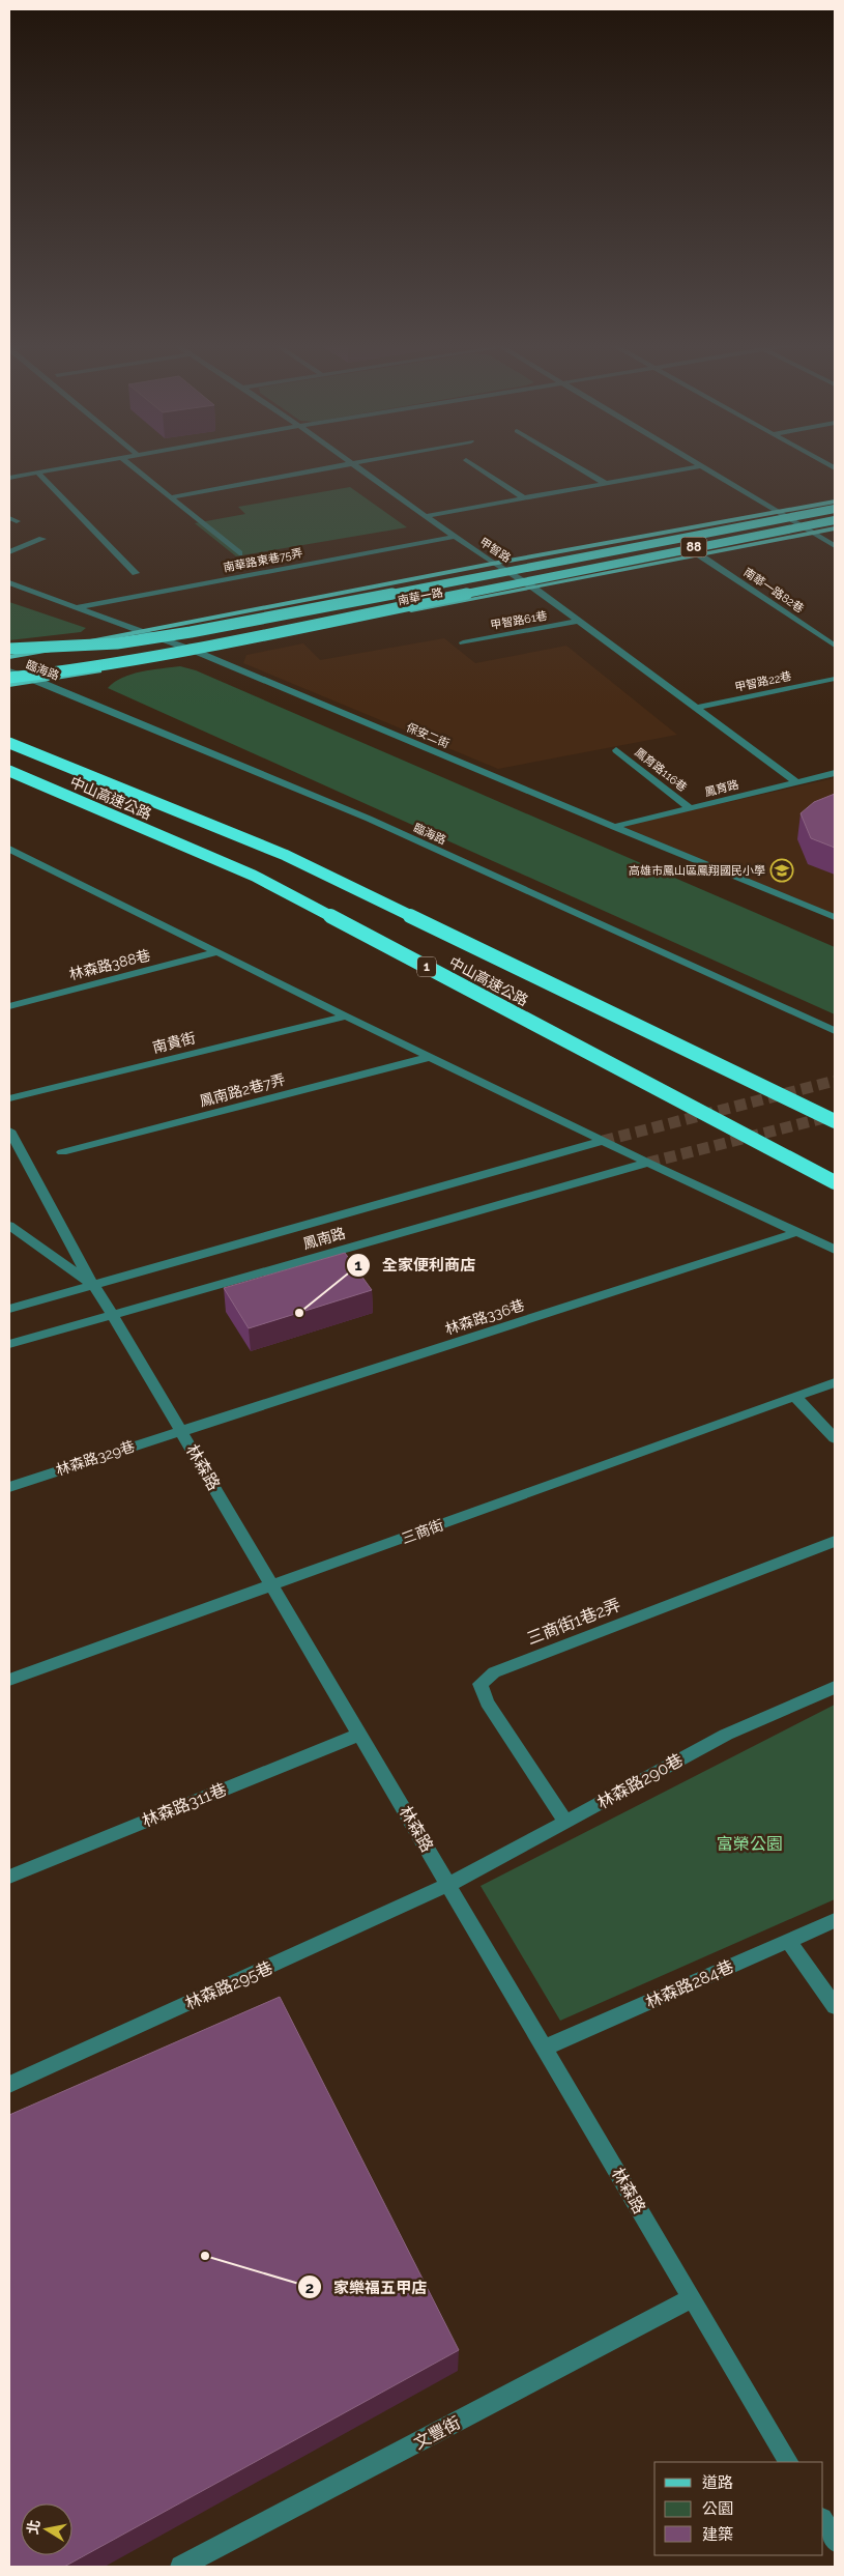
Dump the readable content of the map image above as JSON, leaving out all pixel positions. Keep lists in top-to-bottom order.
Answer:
{
  "streets": {
    "highway": ["88", "中山高速公路", "1"],
    "main road": ["南華一路"],
    "street": [
      "甲智路",
      "南華路東巷75弄",
      "南華一路82巷",
      "甲智路61巷",
      "臨海路",
      "甲智路22巷",
      "保安二街",
      "鳳育路116巷",
      "鳳育路",
      "林森路388巷",
      "南貴街",
      "鳳南路2巷7弄",
      "鳳南路",
      "林森路336巷",
      "林森路329巷",
      "林森路",
      "三商街",
      "三商街1巷2弄",
      "林森路290巷",
      "林森路311巷",
      "林森路284巷",
      "林森路295巷",
      "文豐街"
    ]
  },
  "crossings": [
    ["甲智路", "南華路東巷75弄"],
    ["甲智路", "南華一路"],
    ["甲智路", "甲智路61巷"],
    ["甲智路", "甲智路22巷"],
    ["甲智路", "鳳育路"],
    ["南華路東巷75弄", "保安二街"],
    ["南華一路82巷", "南華一路"],
    ["南華一路", "臨海路"],
    ["南華一路", "保安二街"],
    ["保安二街", "鳳育路"],
    ["鳳育路116巷", "鳳育路"],
    ["鳳南路", "林森路"],
    ["林森路336巷", "林森路329巷"],
    ["林森路336巷", "林森路"],
    ["林森路329巷", "林森路"],
    ["林森路", "三商街"],
    ["林森路", "林森路290巷"],
    ["林森路", "林森路311巷"],
    ["林森路", "林森路284巷"],
    ["林森路", "林森路295巷"],
    ["林森路", "文豐街"],
    ["三商街1巷2弄", "林森路290巷"],
    ["林森路290巷", "林森路295巷"]
  ],
  "parks": ["富榮公園"],
  "places": {
    "school or university": ["高雄市鳳山區鳳翔國民小學"],
    "other": ["全家便利商店", "家樂福五甲店"]
  },
  "legend": ["道路", "公園", "建築"],
  "north": "left"
}
